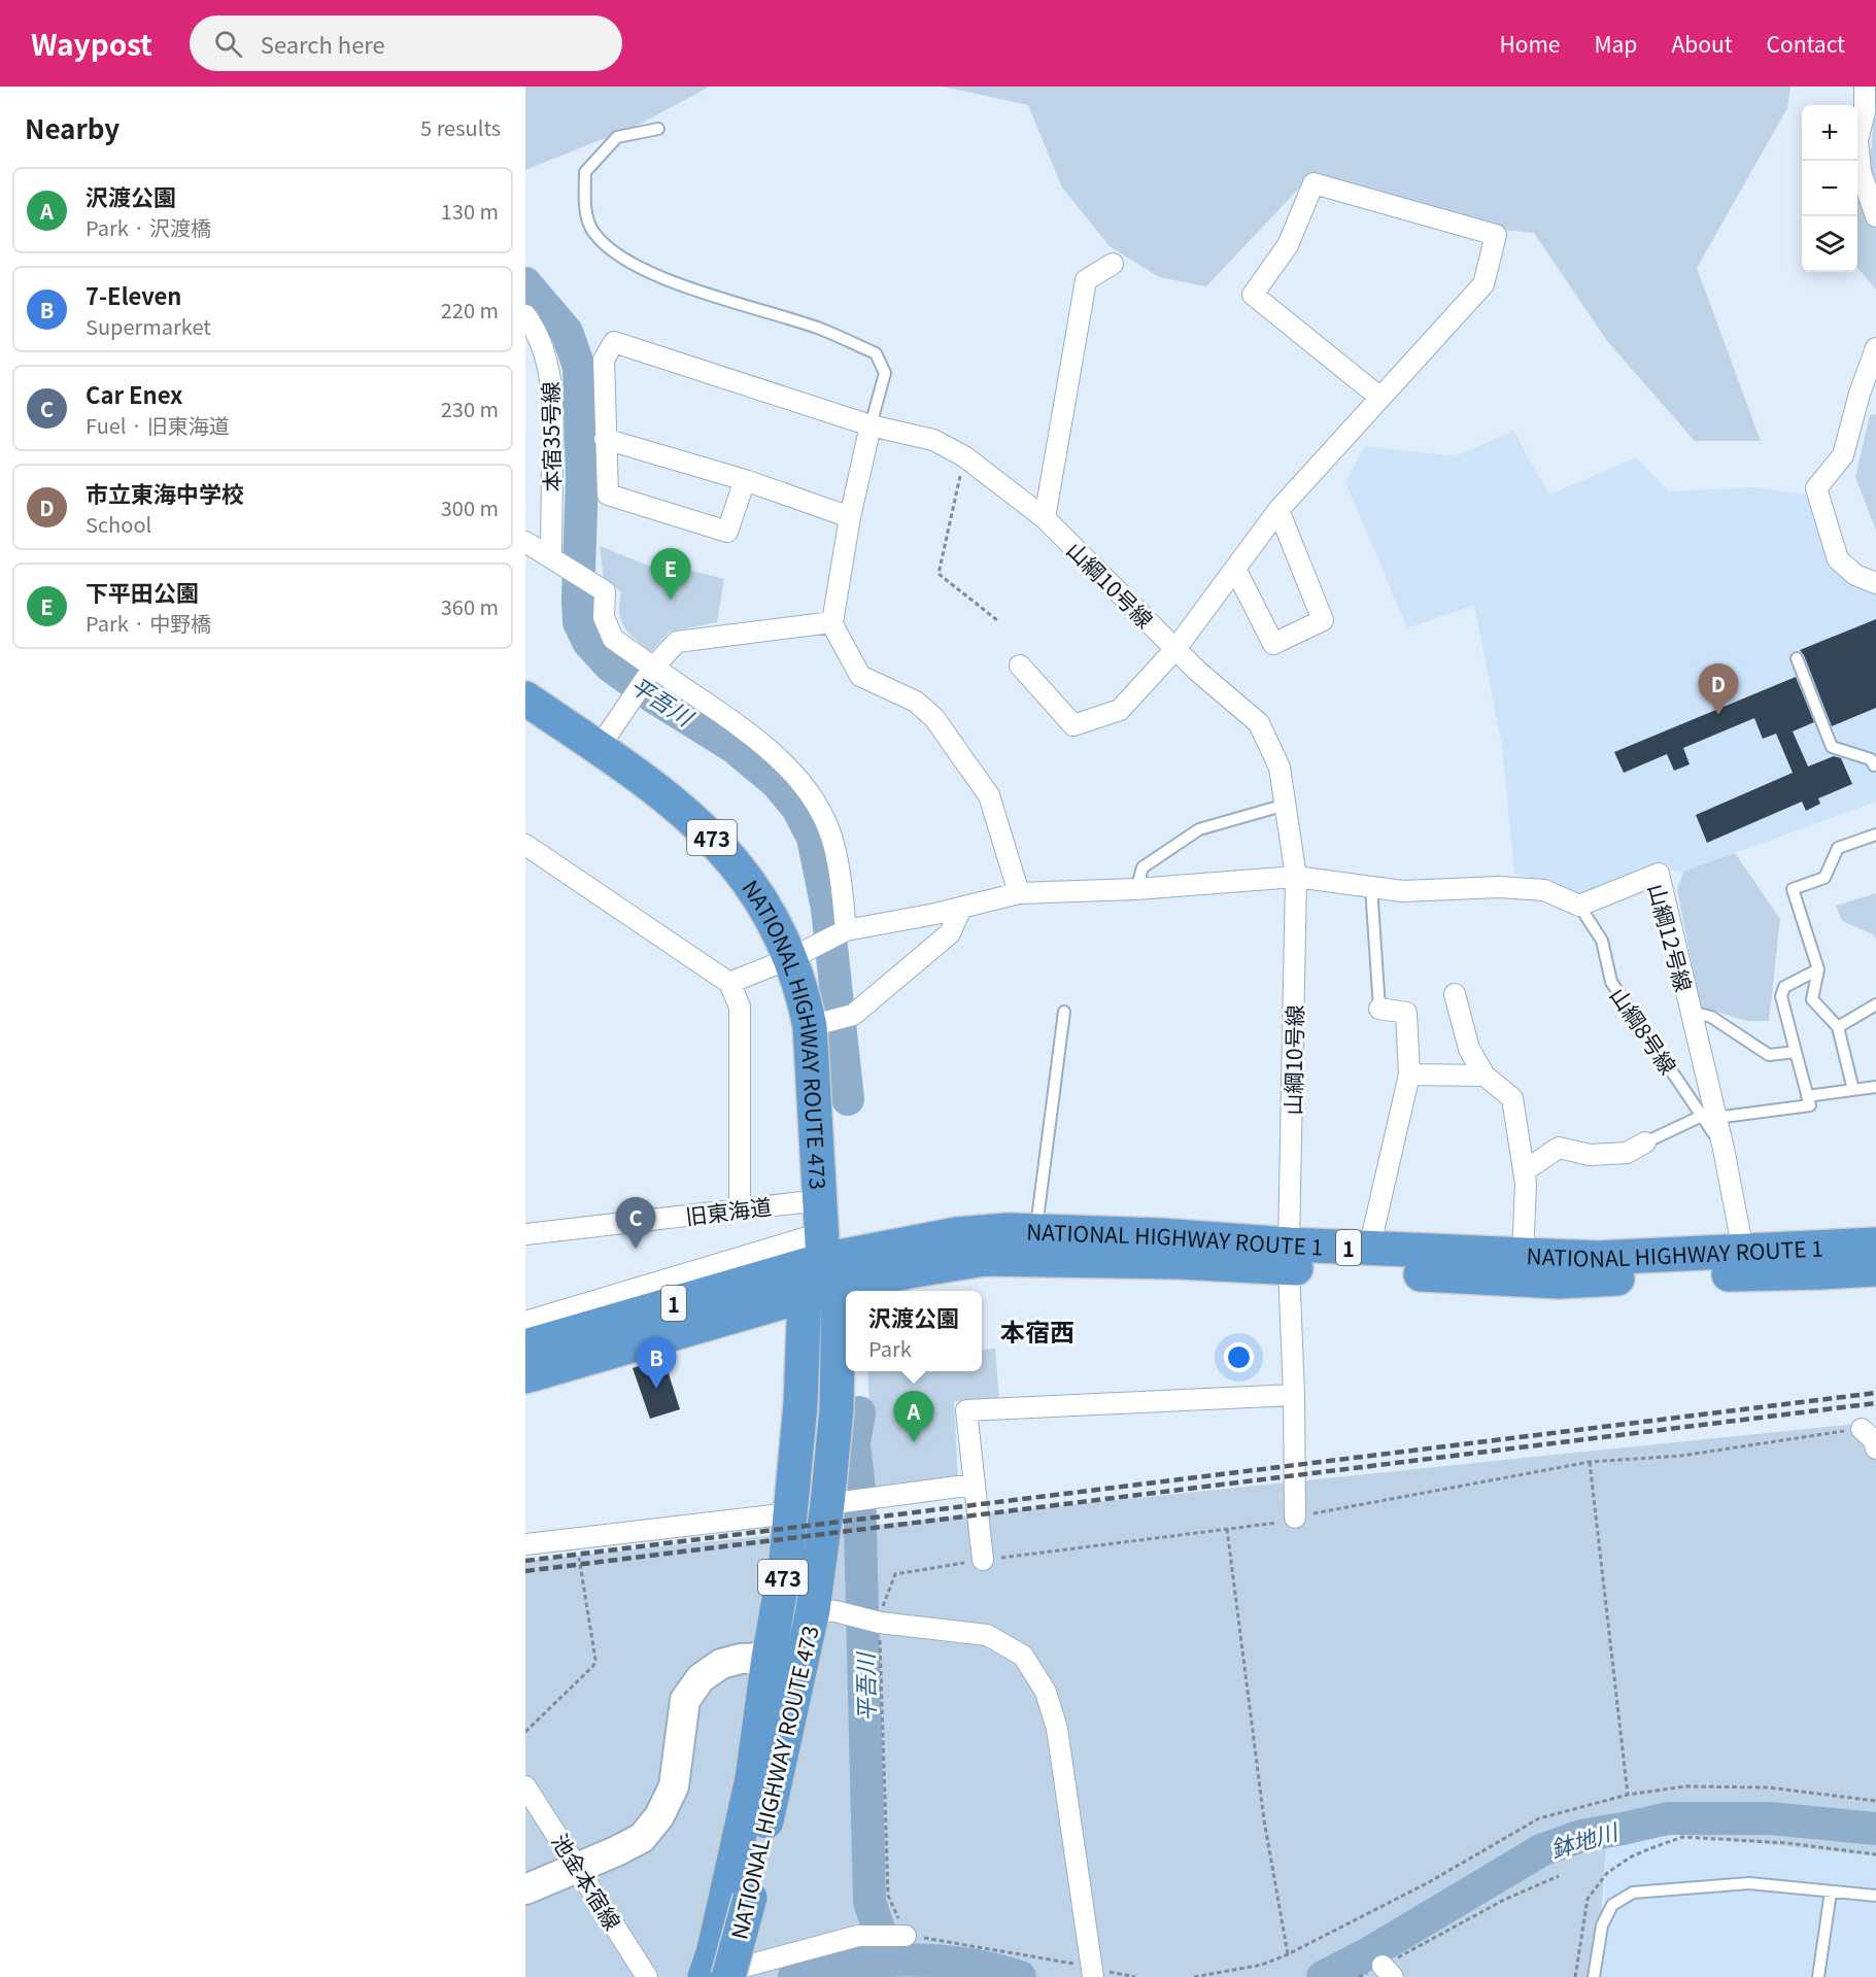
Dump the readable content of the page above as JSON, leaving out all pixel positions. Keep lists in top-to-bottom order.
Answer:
{
  "streets": {
    "highway": [
      "473",
      "NATIONAL HIGHWAY ROUTE 473",
      "NATIONAL HIGHWAY ROUTE 1",
      "1"
    ],
    "street": [
      "本宿35号線",
      "山綱10号線",
      "山綱12号線",
      "旧東海道",
      "池金本宿線"
    ],
    "lane": ["山綱8号線"]
  },
  "crossings": [
    ["山綱10号線", "NATIONAL HIGHWAY ROUTE 1"],
    ["山綱12号線", "山綱8号線"],
    ["山綱12号線", "NATIONAL HIGHWAY ROUTE 1"],
    ["NATIONAL HIGHWAY ROUTE 473", "旧東海道"],
    ["NATIONAL HIGHWAY ROUTE 473", "NATIONAL HIGHWAY ROUTE 1"],
    ["NATIONAL HIGHWAY ROUTE 473", "1"]
  ],
  "districts": ["本宿西"],
  "water": ["平吾川", "鉢地川"],
  "page": {
    "header": "Waypost",
    "search": "Search here",
    "nav": [
      "Home",
      "Map",
      "About",
      "Contact"
    ],
    "heading": ["Nearby", "5 results"],
    "map_buttons": ["+", "−"],
    "list": [
      {
        "mark": "A",
        "name": "沢渡公園",
        "note": "Park · 沢渡橋",
        "value": "130 m"
      },
      {
        "mark": "B",
        "name": "7-Eleven",
        "note": "Supermarket",
        "value": "220 m"
      },
      {
        "mark": "C",
        "name": "Car Enex",
        "note": "Fuel · 旧東海道",
        "value": "230 m"
      },
      {
        "mark": "D",
        "name": "市立東海中学校",
        "note": "School",
        "value": "300 m"
      },
      {
        "mark": "E",
        "name": "下平田公園",
        "note": "Park · 中野橋",
        "value": "360 m"
      }
    ],
    "pins": [
      "E",
      "D",
      "C",
      "B",
      "A"
    ],
    "popup": ["沢渡公園", "Park"]
  }
}
